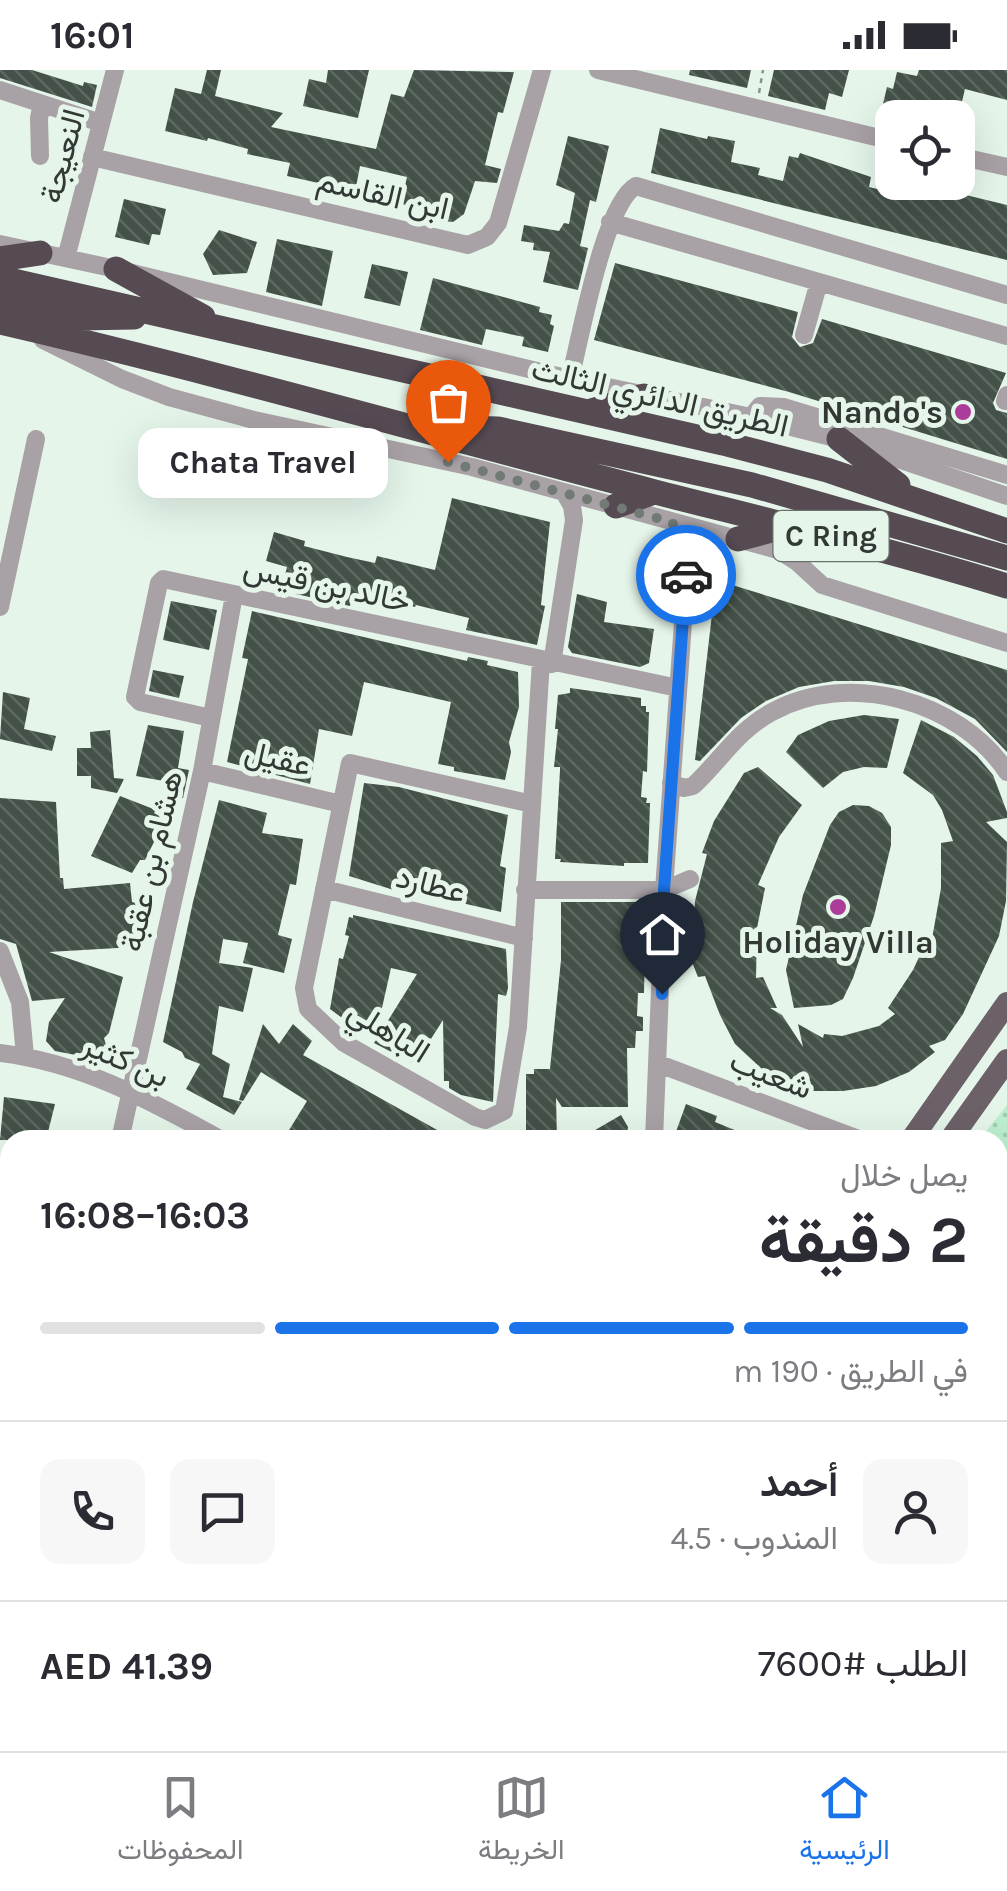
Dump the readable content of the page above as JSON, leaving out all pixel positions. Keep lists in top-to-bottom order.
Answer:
{
  "streets": {
    "highway": ["الطريق الدائري الثالث", "C Ring"],
    "street": [
      "النعيجة",
      "ابن القاسم",
      "خالد بن قيس",
      "عقيل",
      "هشام بن عقبة",
      "عطارد",
      "الباهلي",
      "بن كثير",
      "شعيب"
    ]
  },
  "crossings": [
    ["النعيجة", "ابن القاسم"],
    ["النعيجة", "الطريق الدائري الثالث"],
    ["خالد بن قيس", "هشام بن عقبة"],
    ["خالد بن قيس", "الباهلي"],
    ["عقيل", "هشام بن عقبة"],
    ["عقيل", "الباهلي"],
    ["هشام بن عقبة", "بن كثير"],
    ["عطارد", "الباهلي"]
  ],
  "places": ["Nando's", "Chata Travel", "Holiday Villa"],
  "page": {
    "status": "16:01",
    "bubble": "Chata Travel",
    "heading": ["2 دقيقة", "يصل خلال", "16:03–16:08"],
    "panel": [
      "أحمد",
      "المندوب · 4.5",
      "الطلب #7600",
      "AED 41.39"
    ],
    "bar": "في الطريق · 190 m",
    "tabs": ["الرئيسية", "الخريطة", "المحفوظات"]
  }
}
